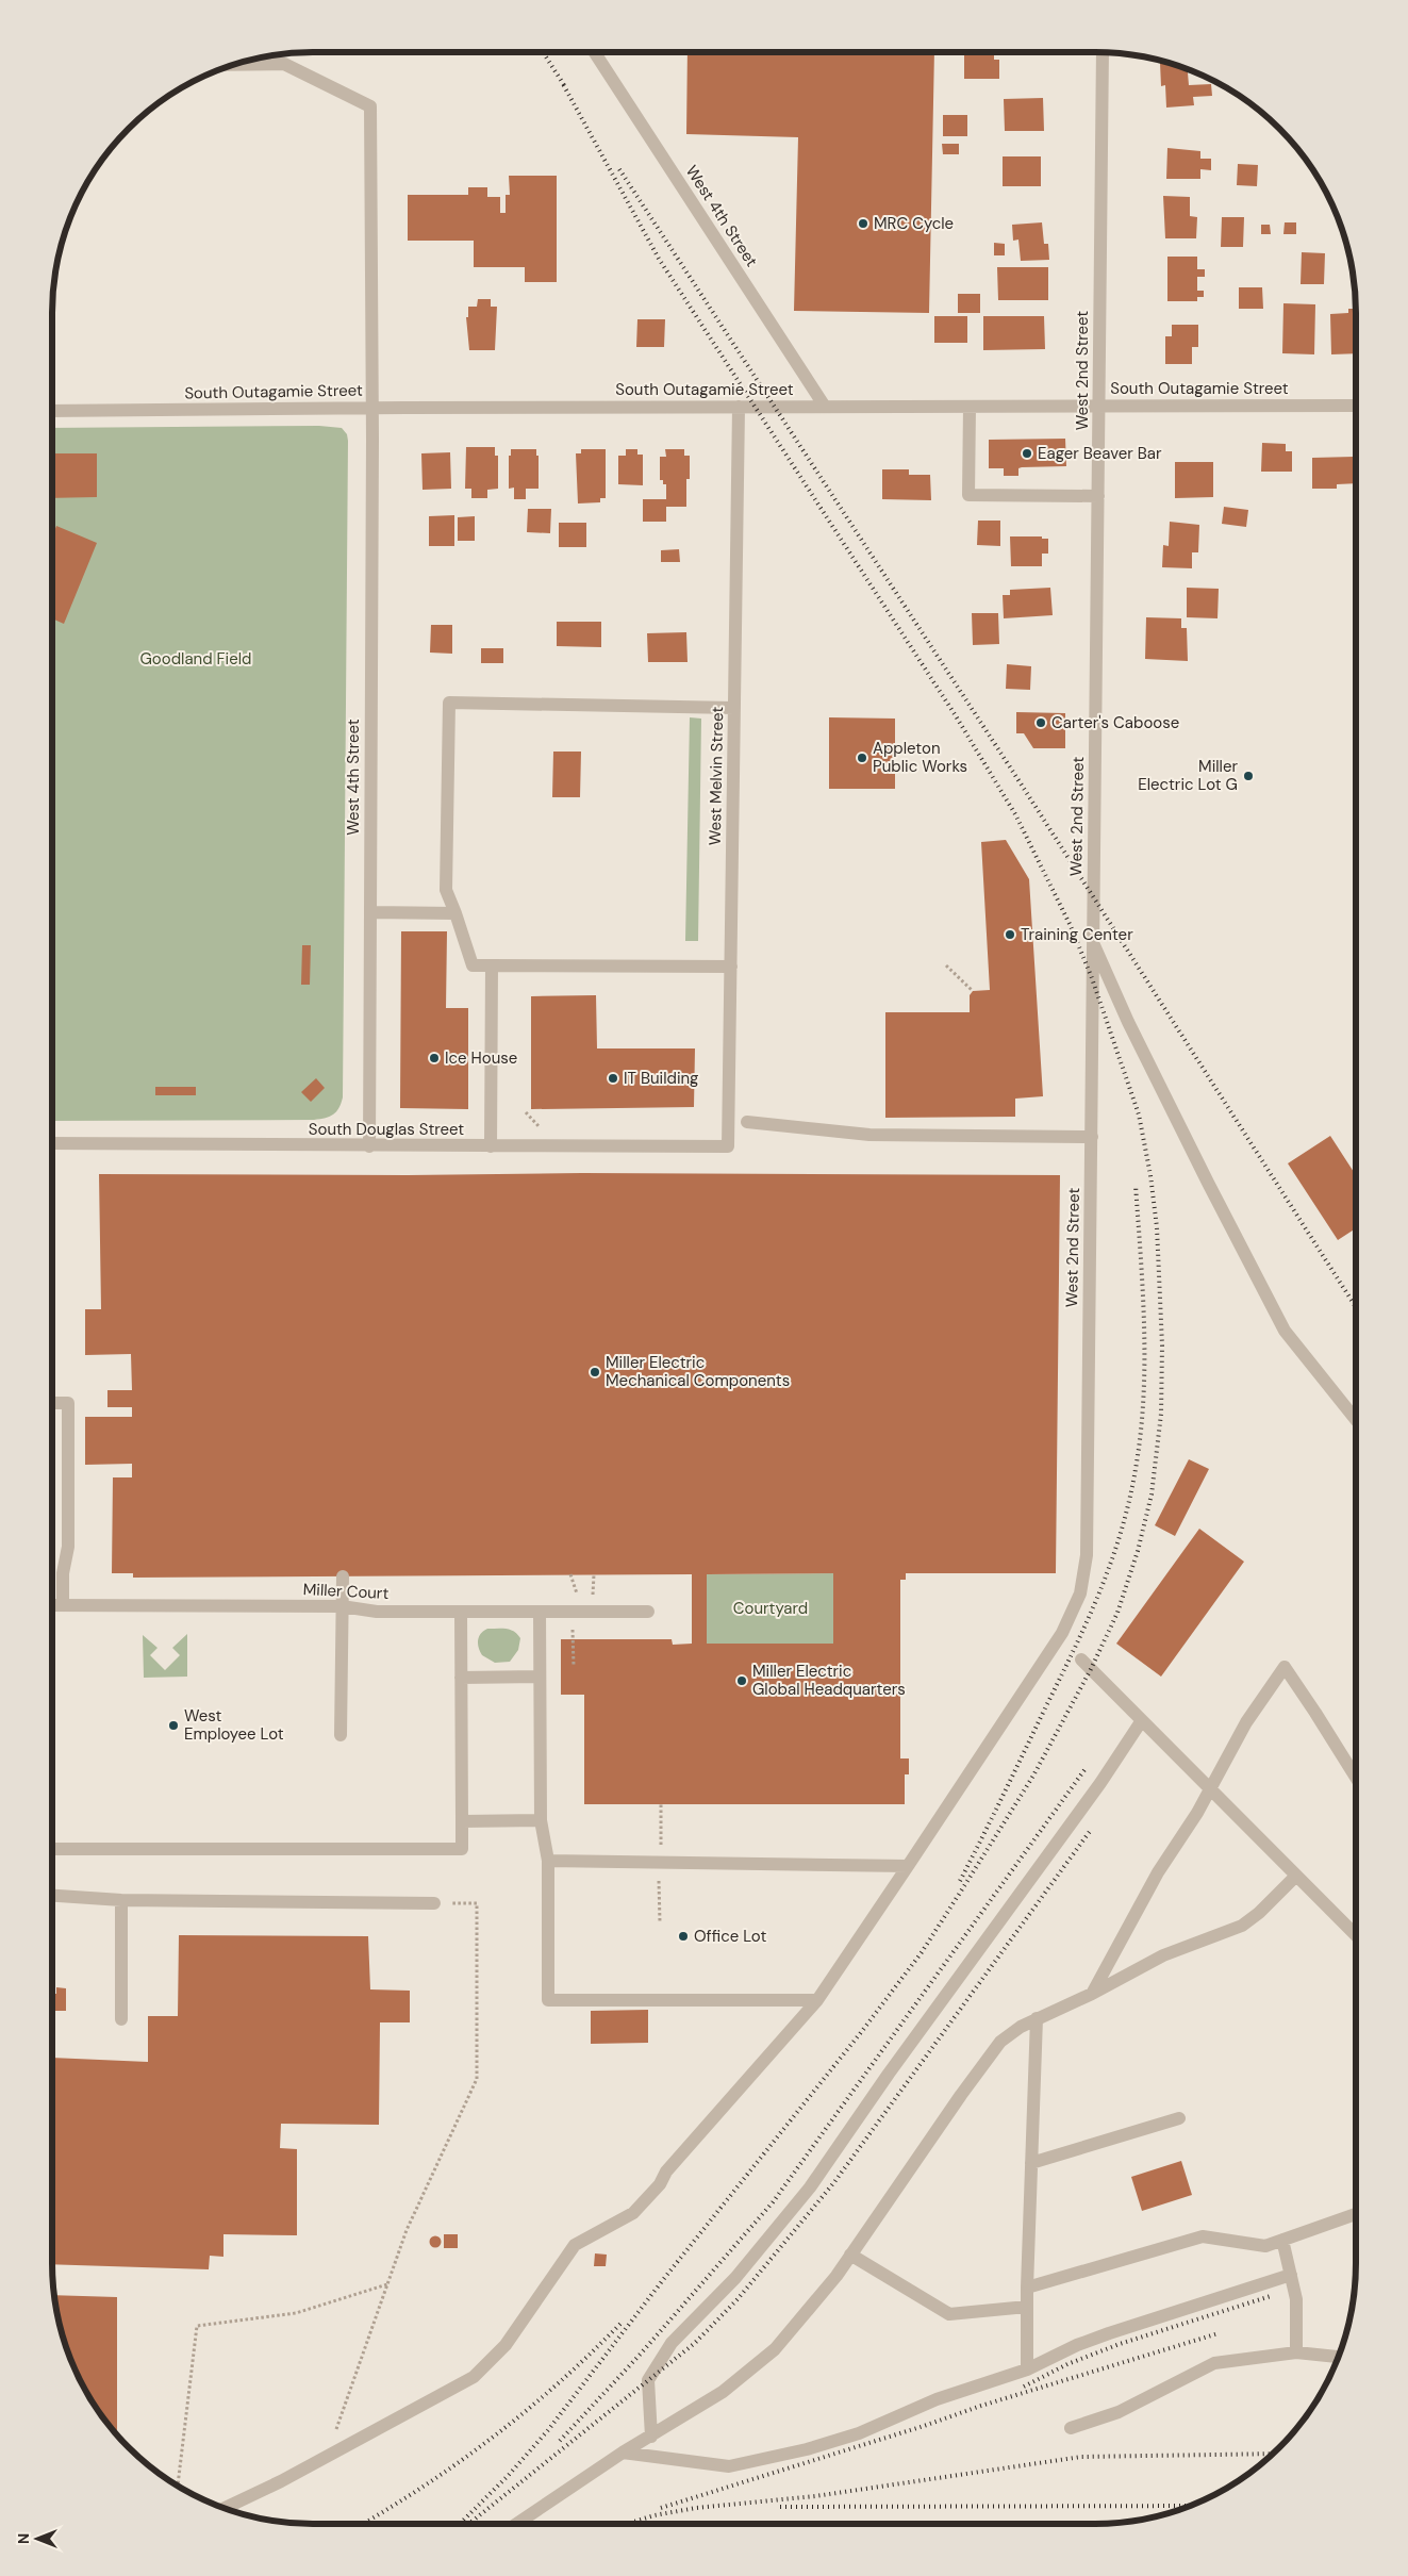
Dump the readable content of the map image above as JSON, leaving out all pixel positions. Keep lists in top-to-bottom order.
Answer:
{
  "streets": {
    "street": [
      "West 4th Street",
      "West 2nd Street",
      "South Outagamie Street",
      "West Melvin Street",
      "South Douglas Street",
      "Miller Court"
    ]
  },
  "crossings": [
    ["West 4th Street", "South Outagamie Street"],
    ["West 4th Street", "South Douglas Street"],
    ["West 2nd Street", "South Outagamie Street"],
    ["South Outagamie Street", "West Melvin Street"],
    ["West Melvin Street", "South Douglas Street"]
  ],
  "parks": ["Goodland Field", "Courtyard"],
  "places": [
    "MRC Cycle",
    "Eager Beaver Bar",
    "Carter's Caboose",
    "Appleton Public Works",
    "Miller Electric Lot G",
    "Training Center",
    "Ice House",
    "IT Building",
    "Miller Electric Mechanical Components",
    "Miller Electric Global Headquarters",
    "West Employee Lot",
    "Office Lot"
  ],
  "north": "left"
}
